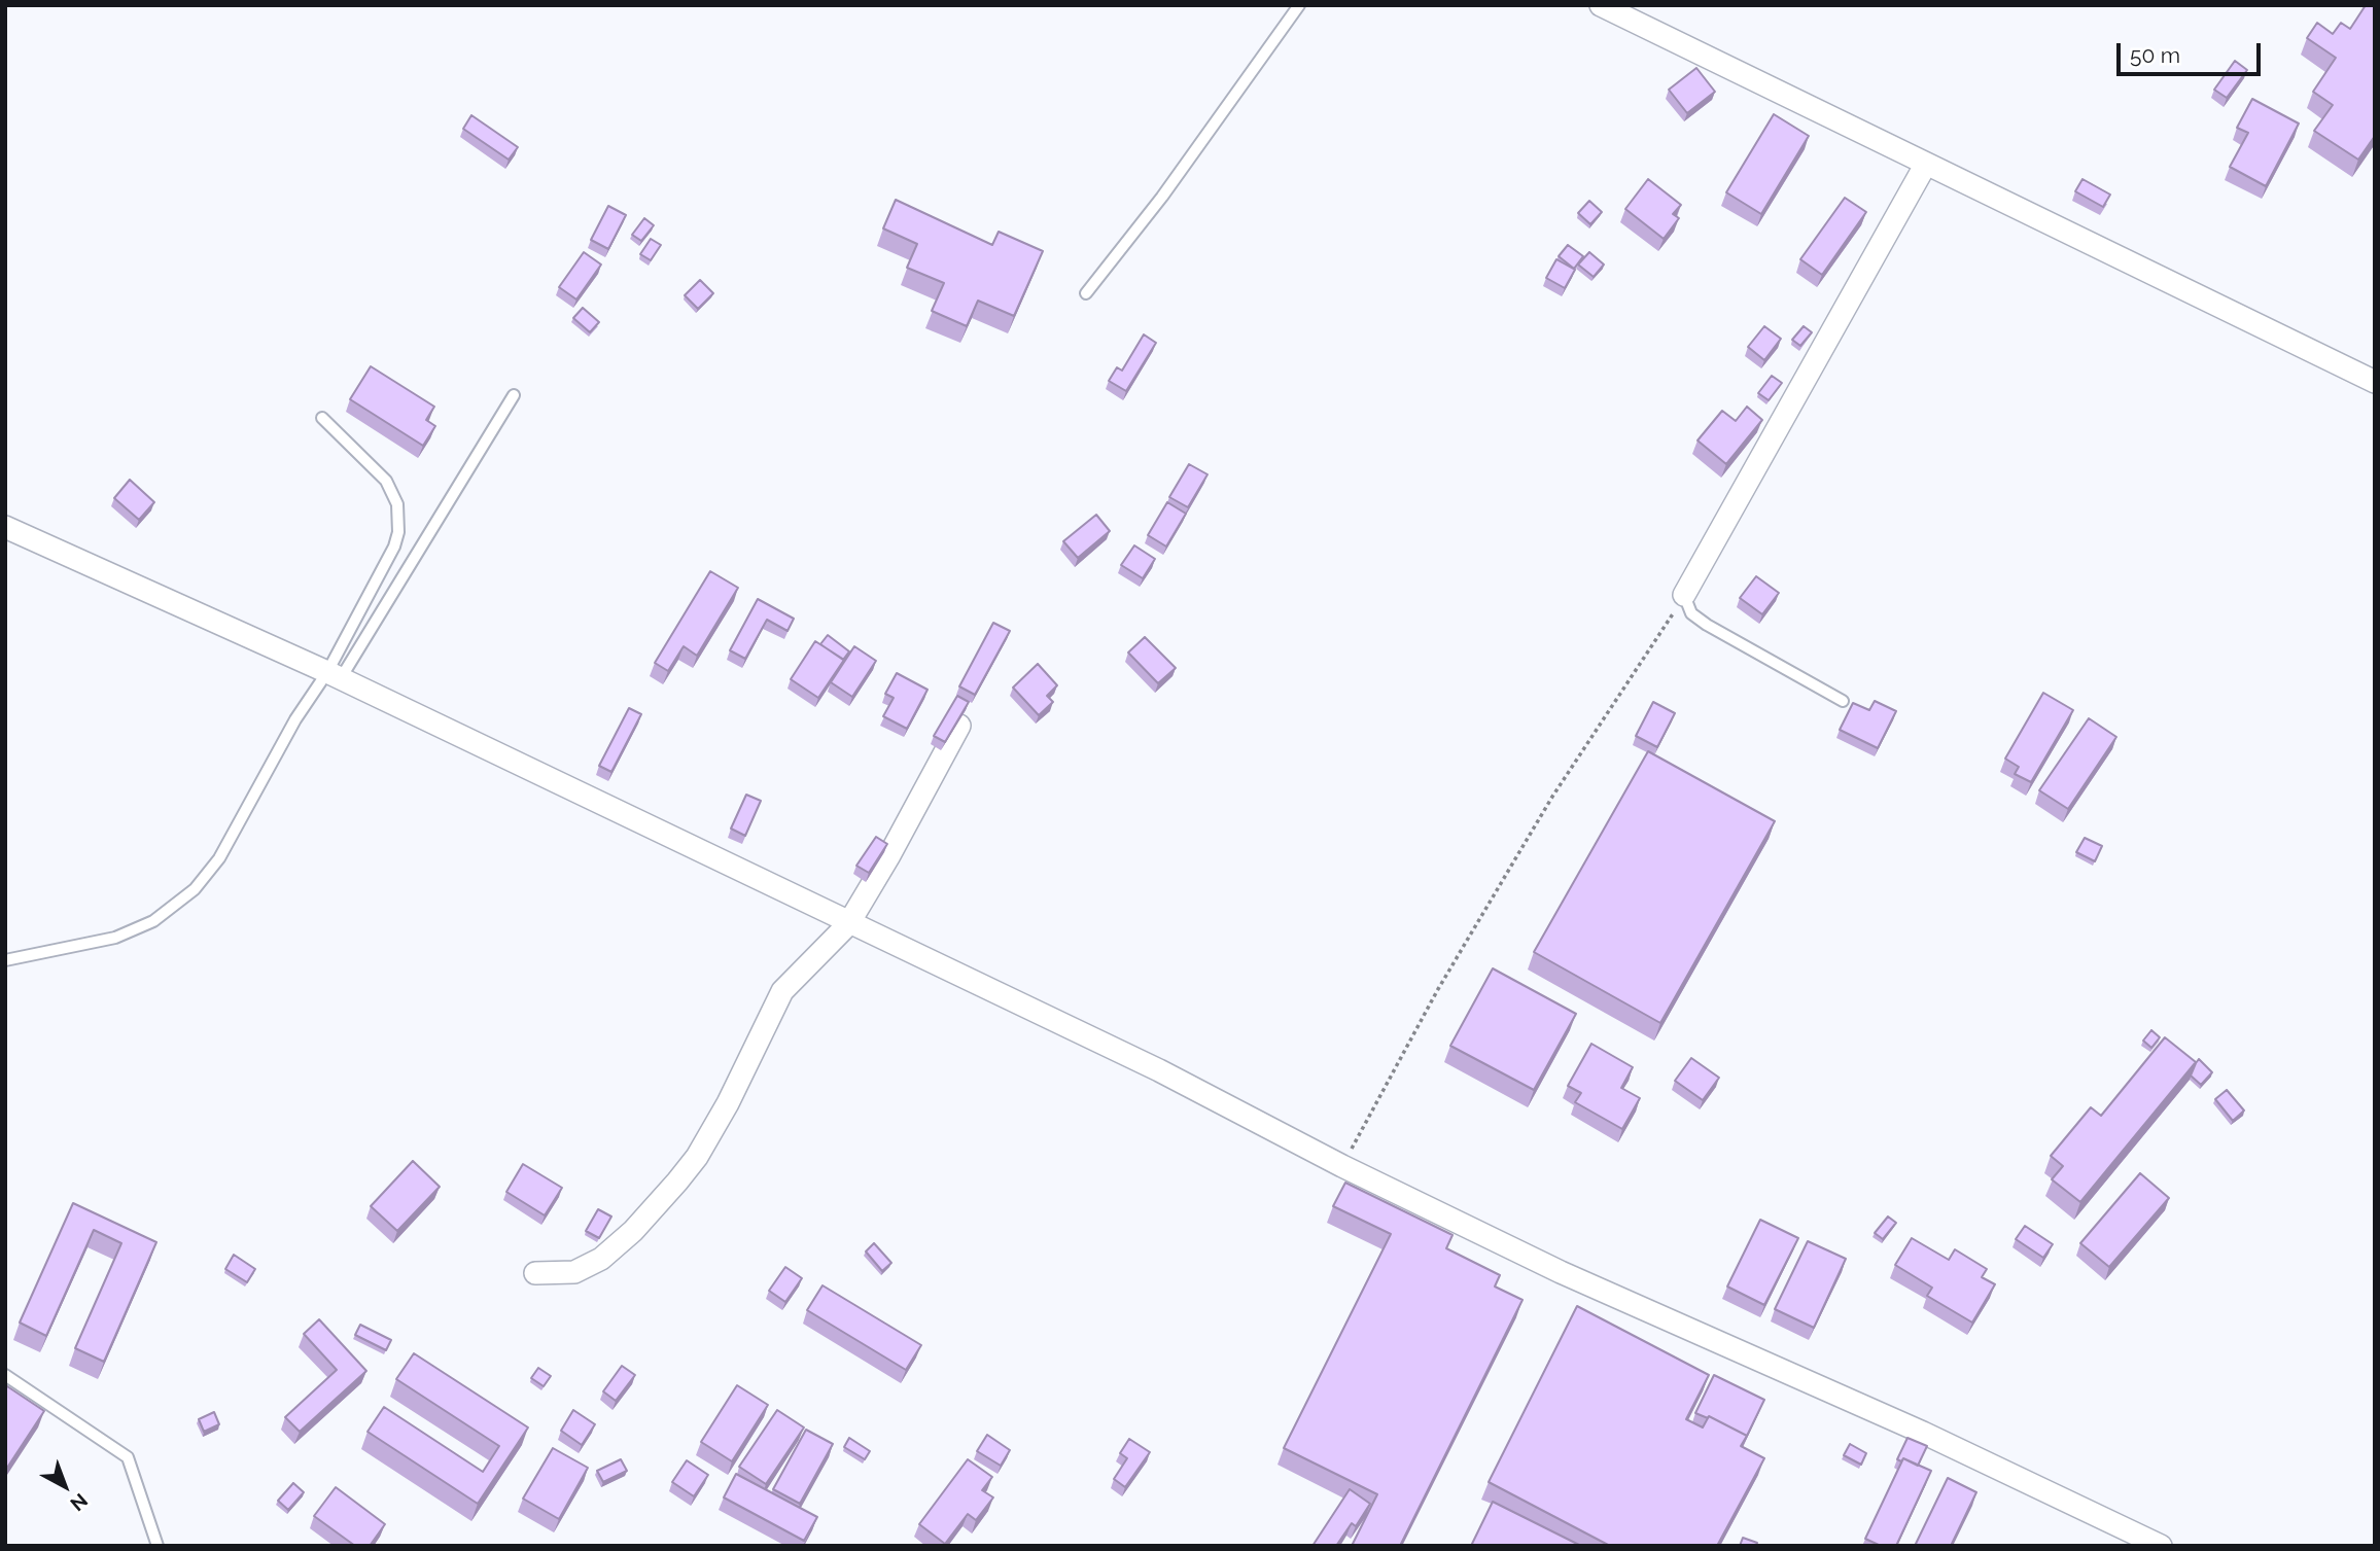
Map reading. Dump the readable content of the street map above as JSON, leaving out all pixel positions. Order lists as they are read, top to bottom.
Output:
{
  "scale_bar": "50 m",
  "north": "bottom right"
}
